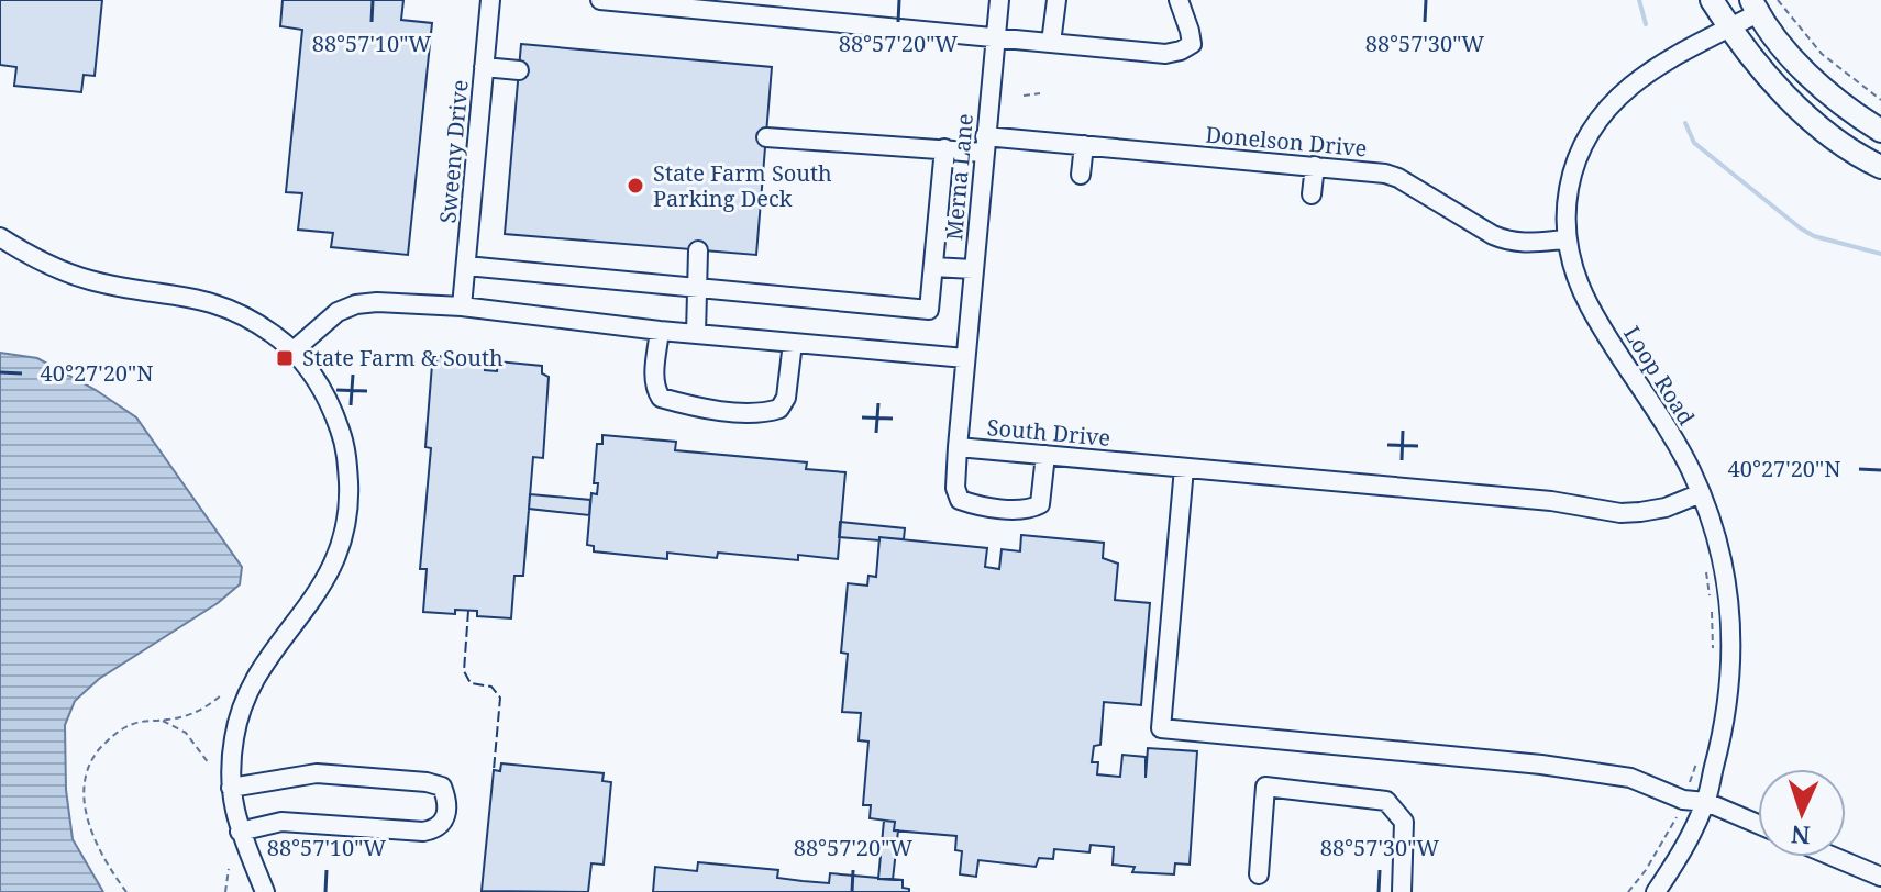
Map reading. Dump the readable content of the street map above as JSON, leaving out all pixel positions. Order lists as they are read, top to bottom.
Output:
{
  "streets": {
    "street": [
      "Donelson Drive",
      "Sweeny Drive",
      "Merna Lane",
      "Loop Road",
      "South Drive"
    ]
  },
  "crossings": [
    ["Donelson Drive", "Merna Lane"],
    ["Donelson Drive", "Loop Road"],
    ["Merna Lane", "South Drive"],
    ["Loop Road", "South Drive"]
  ],
  "places": {
    "other": ["State Farm South Parking Deck"],
    "transit": ["State Farm & South"]
  },
  "north": "bottom",
  "coordinates": [
    "88°57'10\"W",
    "88°57'20\"W",
    "88°57'30\"W",
    "40°27'20\"N"
  ]
}
